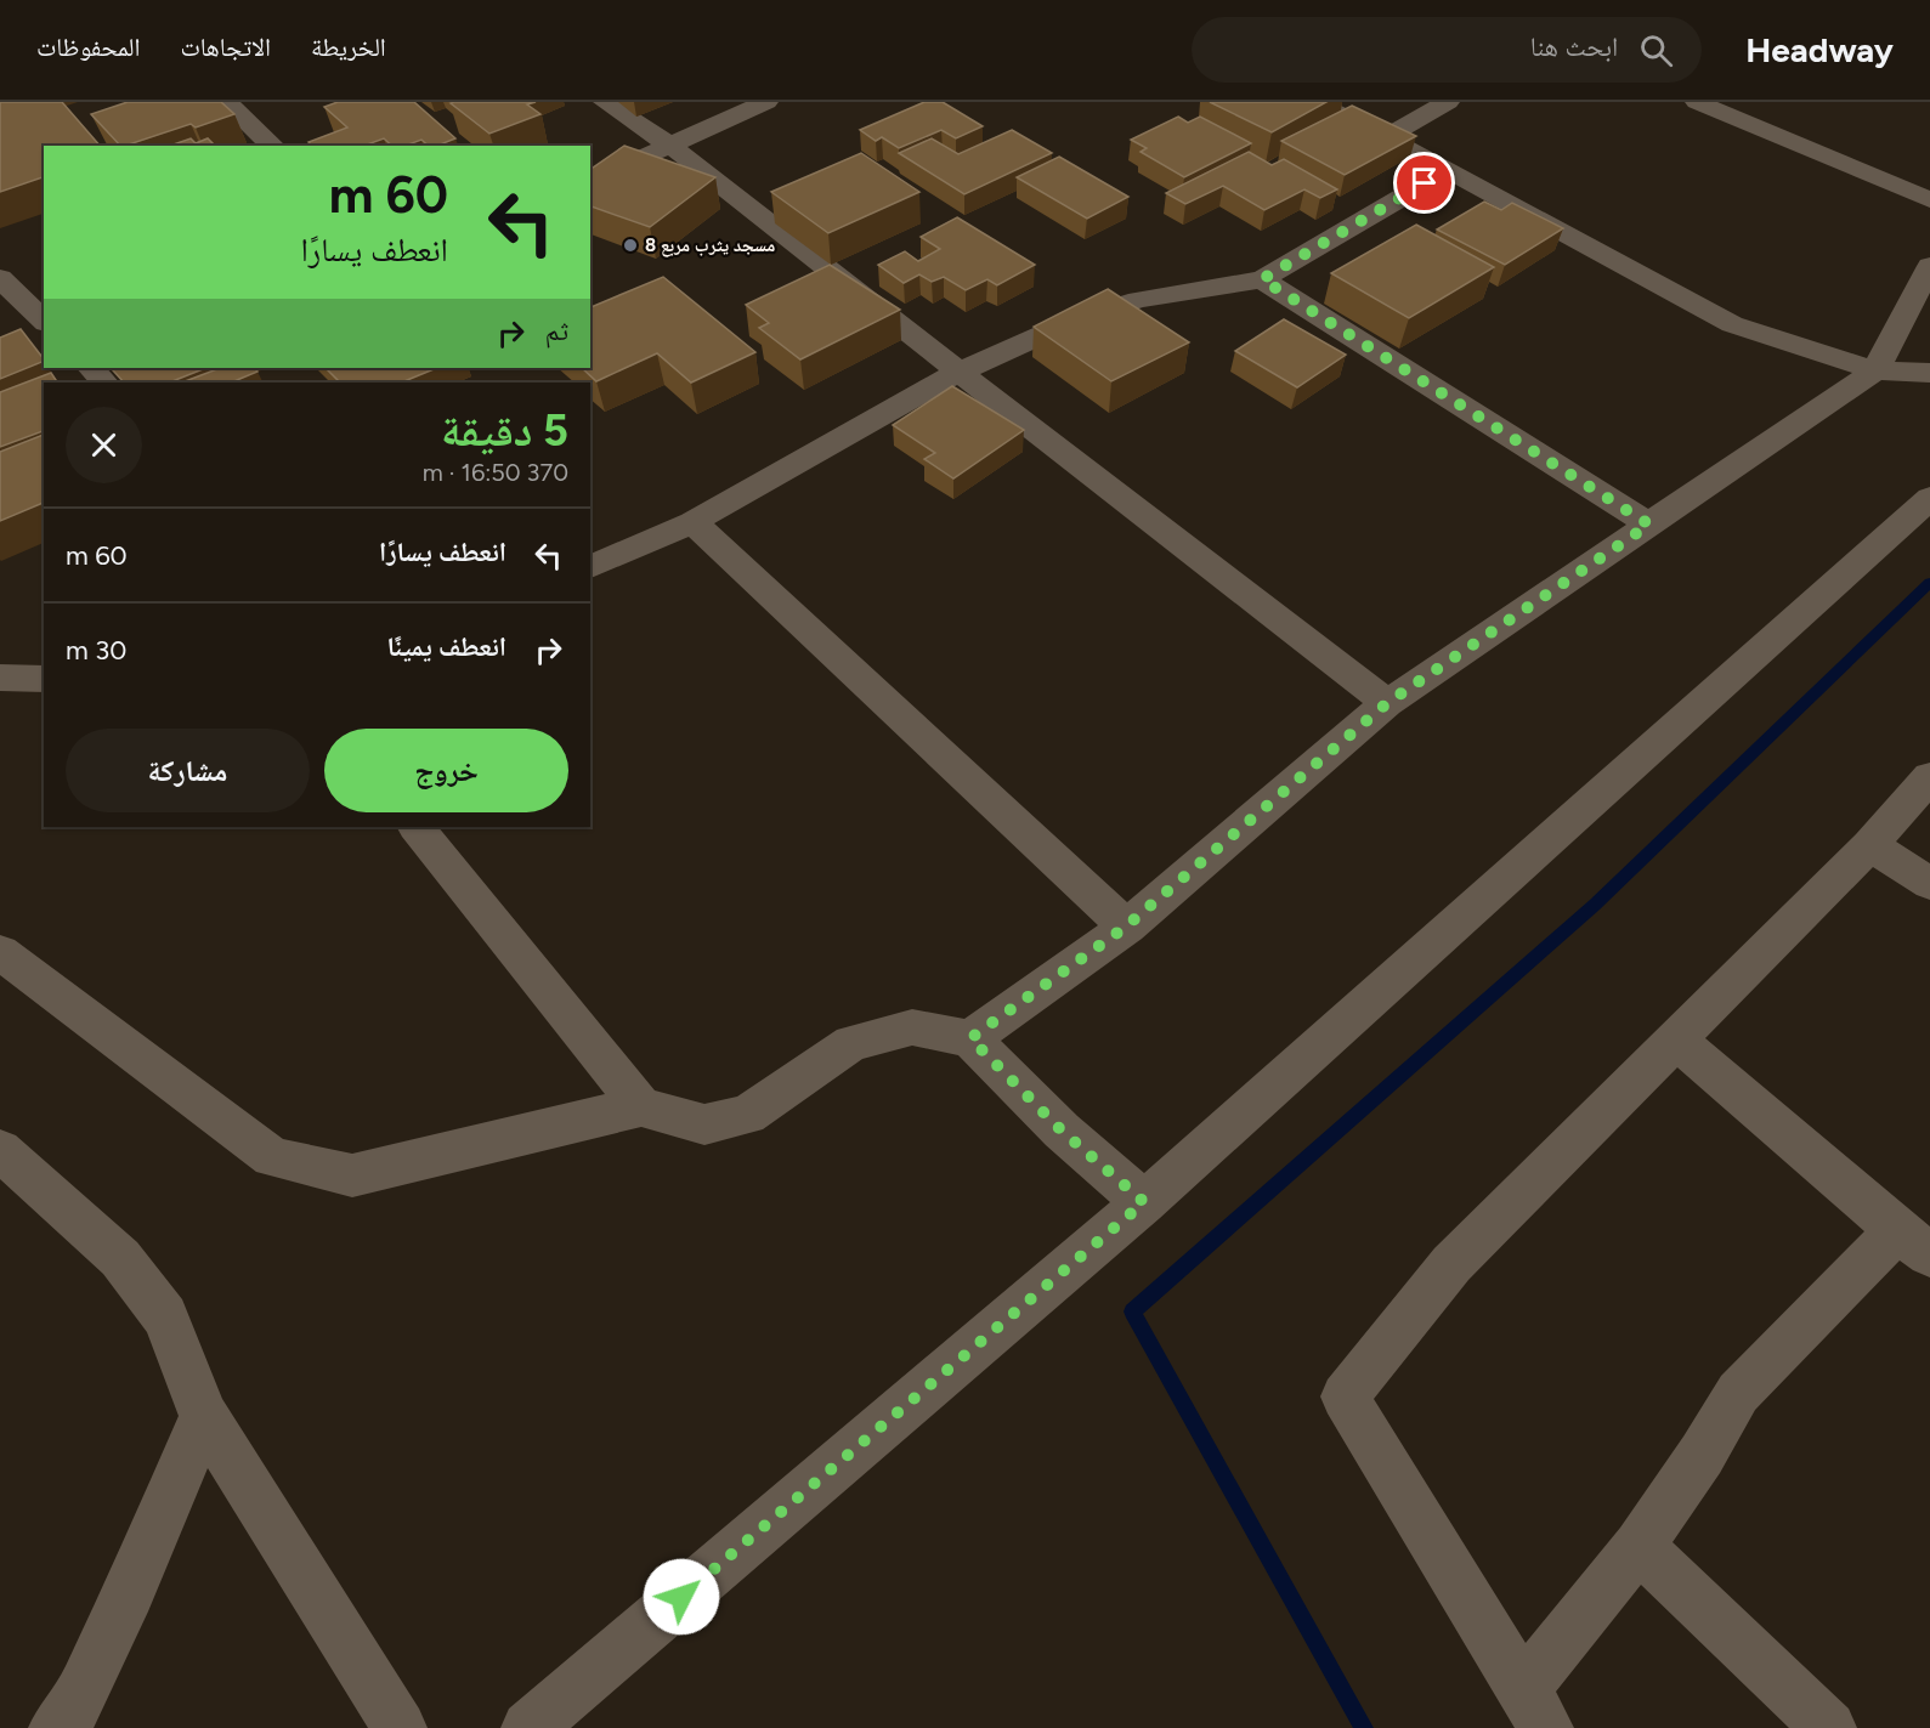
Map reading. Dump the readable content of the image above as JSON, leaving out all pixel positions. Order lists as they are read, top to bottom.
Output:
{
  "places": ["مسجد يثرب مربع 8"],
  "page": {
    "header": "Headway",
    "search": "ابحث هنا",
    "nav": ["الخريطة", "الاتجاهات", "المحفوظات"],
    "turn": ["60 m", "انعطف يسارًا"],
    "then": "ثم",
    "heading": ["5 دقيقة", "370 m · 16:50"],
    "list": [
      {
        "name": "انعطف يسارًا",
        "value": "60 m"
      },
      {
        "name": "انعطف يمينًا",
        "value": "30 m"
      }
    ],
    "buttons": ["خروج", "مشاركة"]
  }
}
